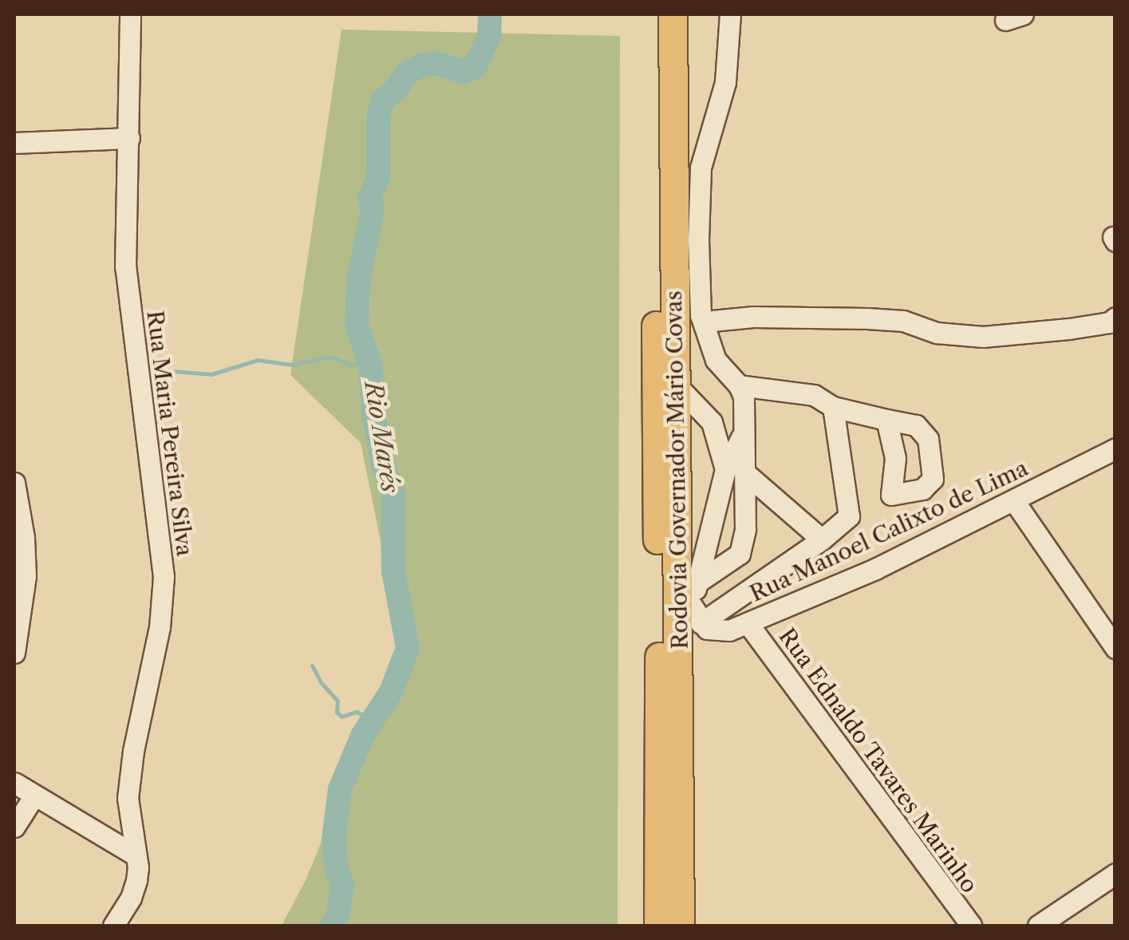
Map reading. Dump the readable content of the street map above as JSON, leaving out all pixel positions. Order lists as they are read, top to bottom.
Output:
{
  "streets": {
    "highway": ["Rodovia Governador Mário Covas"],
    "street": ["Rua Maria Pereira Silva", "Rua Manoel Calixto de Lima", "Rua Ednaldo Tavares Marinho"]
  },
  "crossings": [
    ["Rua Manoel Calixto de Lima", "Rua Ednaldo Tavares Marinho"]
  ],
  "water": ["Rio Marés"]
}
